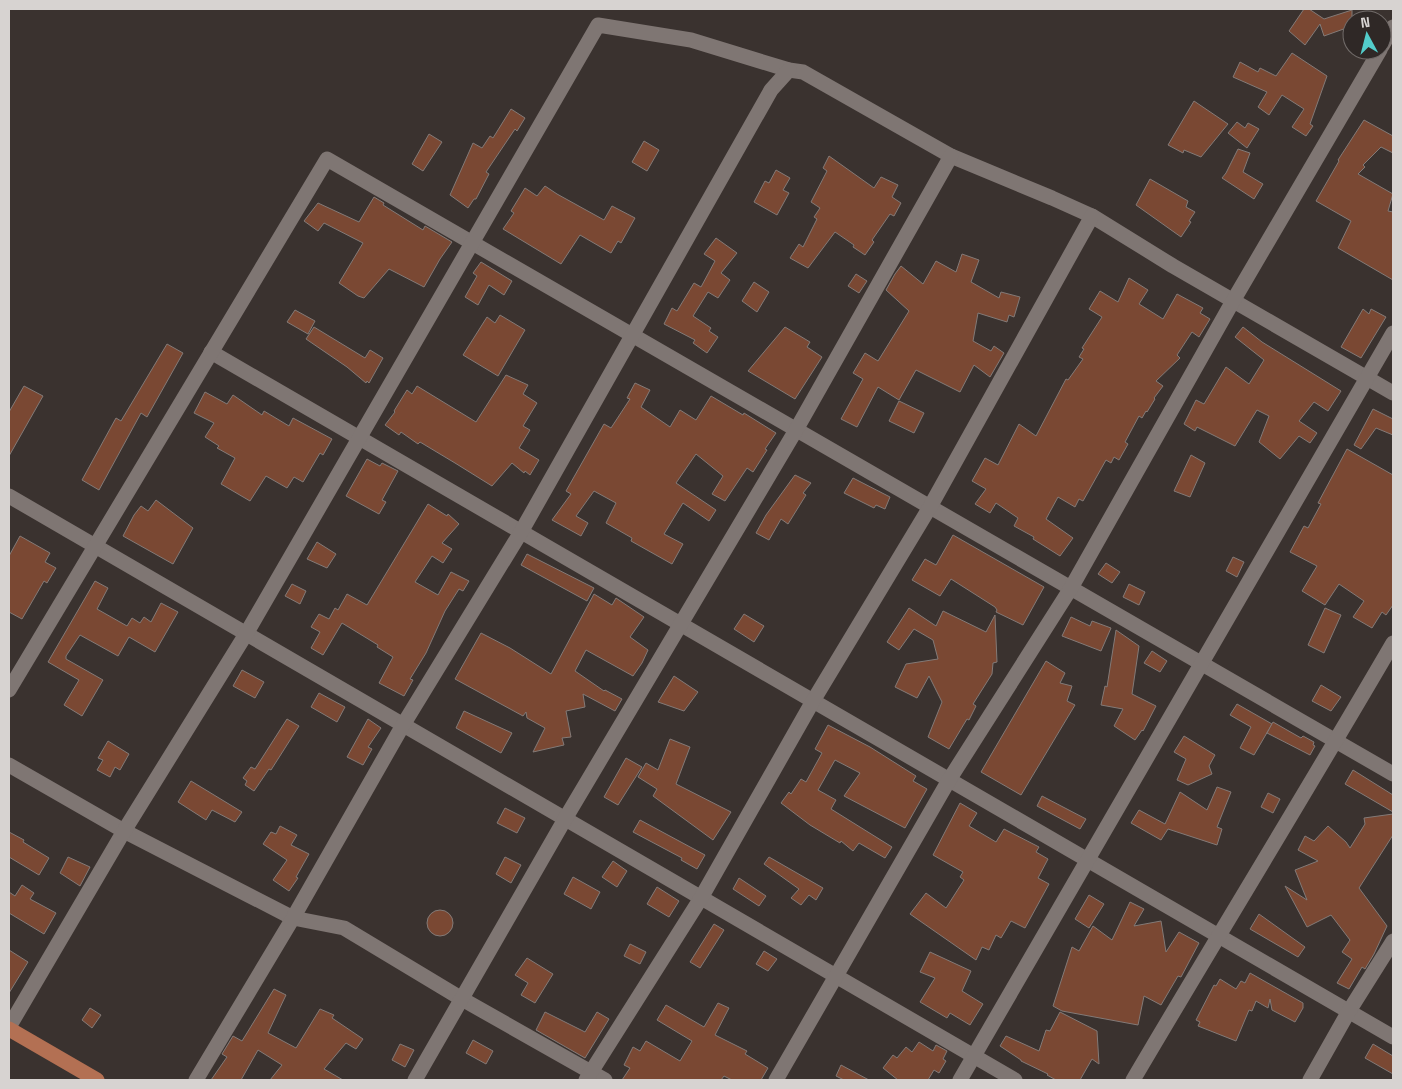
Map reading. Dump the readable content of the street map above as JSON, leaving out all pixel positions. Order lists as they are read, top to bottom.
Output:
{
  "north": "top"
}
